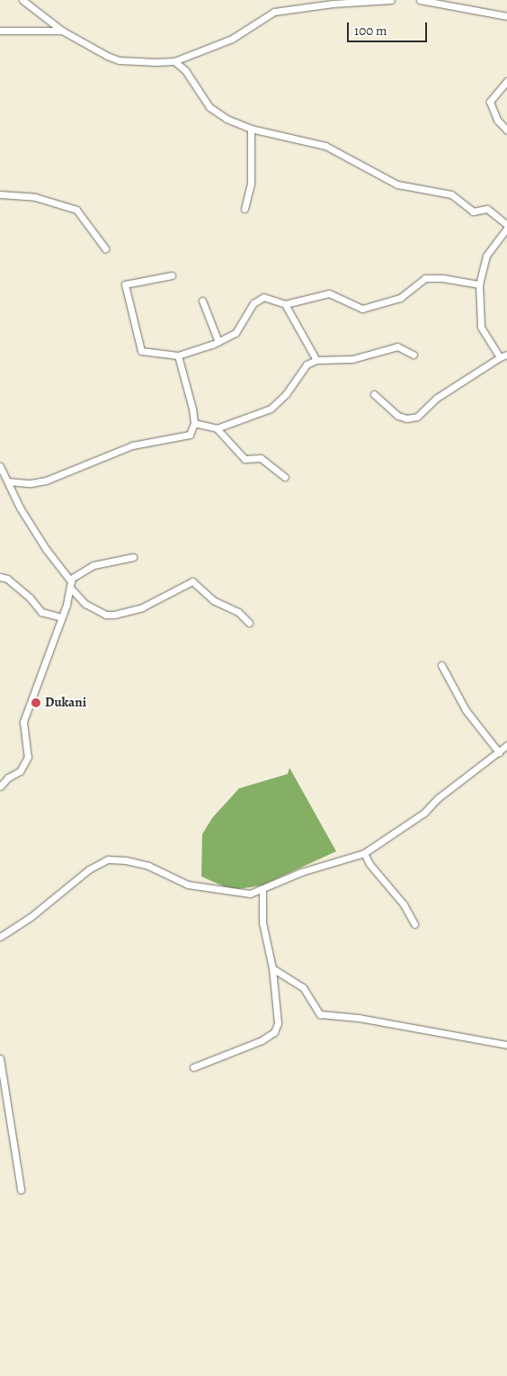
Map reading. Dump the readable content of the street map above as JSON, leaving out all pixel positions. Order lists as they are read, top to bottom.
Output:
{
  "places": ["Dukani"],
  "scale_bar": "100 m"
}
